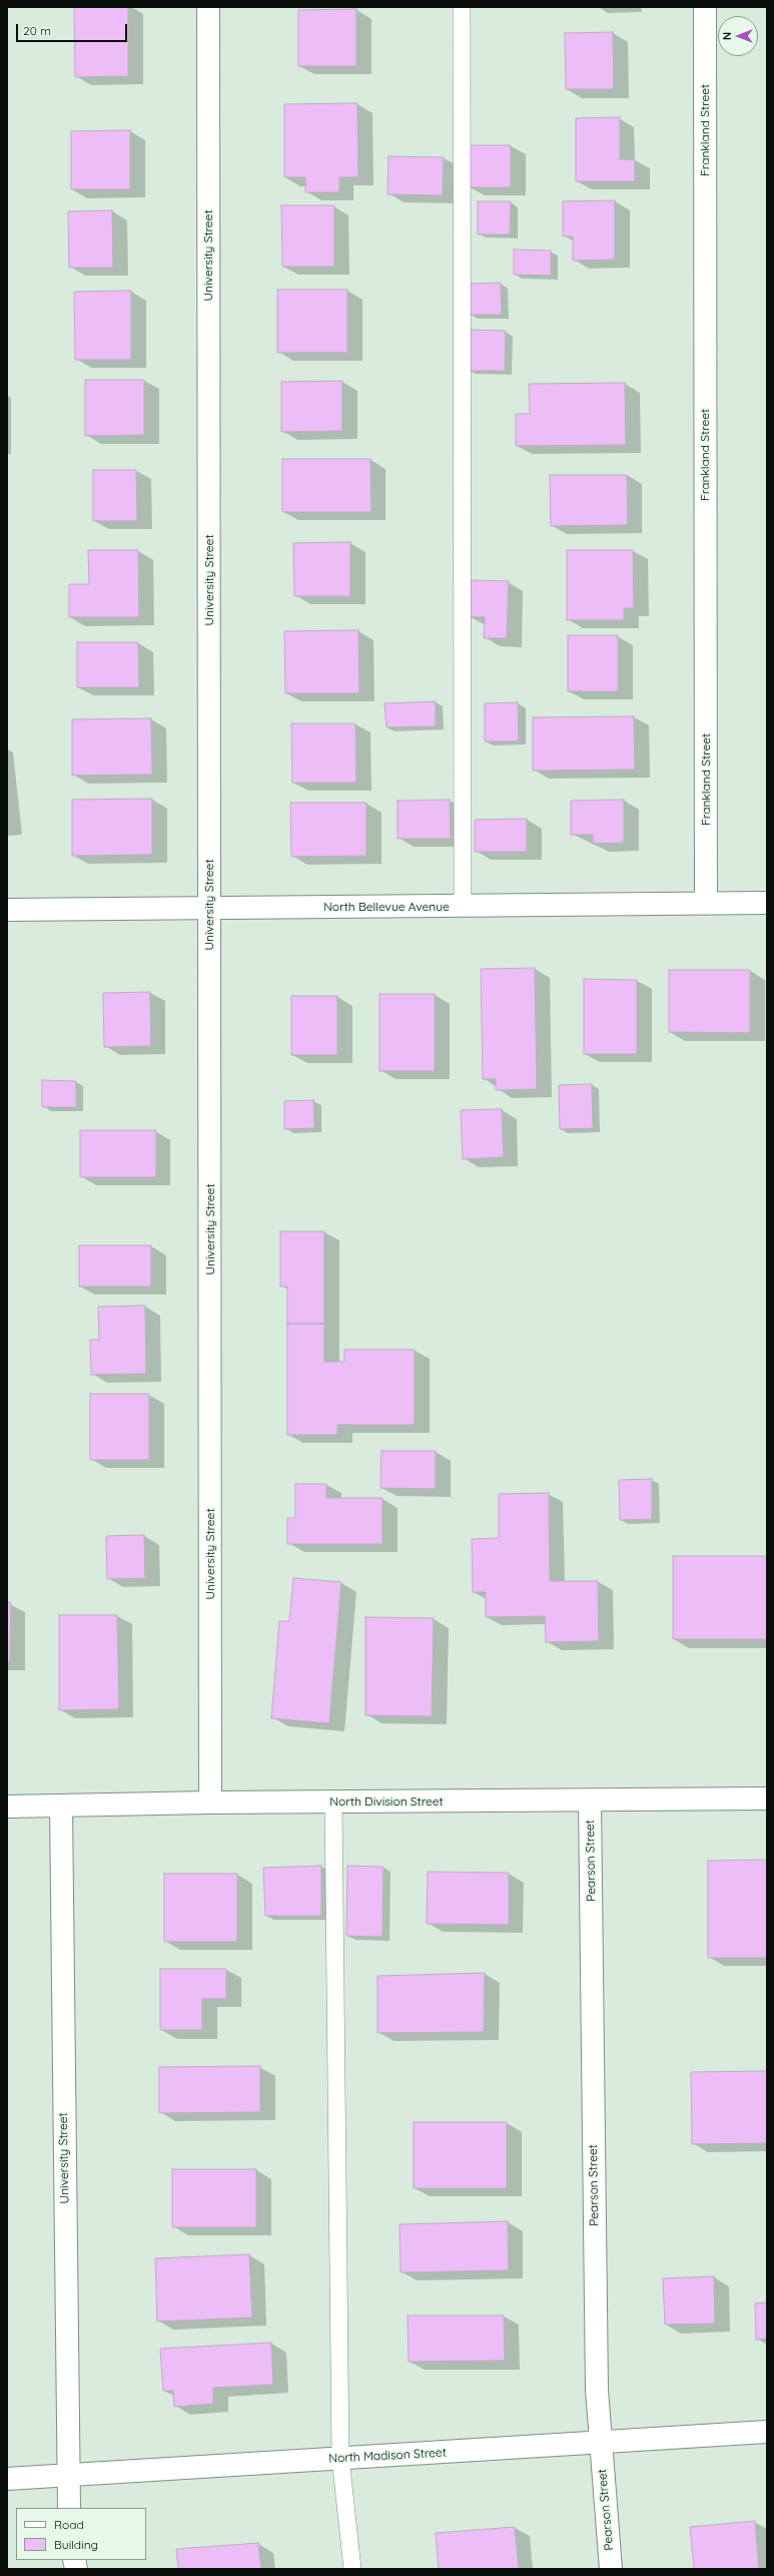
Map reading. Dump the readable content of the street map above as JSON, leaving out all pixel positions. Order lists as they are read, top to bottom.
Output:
{
  "streets": {
    "street": [
      "Frankland Street",
      "University Street",
      "North Bellevue Avenue",
      "North Division Street",
      "Pearson Street",
      "North Madison Street"
    ]
  },
  "crossings": [
    ["Frankland Street", "North Bellevue Avenue"],
    ["University Street", "North Bellevue Avenue"],
    ["University Street", "North Division Street"],
    ["University Street", "North Madison Street"],
    ["North Division Street", "Pearson Street"],
    ["Pearson Street", "North Madison Street"]
  ],
  "legend": ["Road", "Building"],
  "scale_bar": "20 m",
  "north": "left"
}
